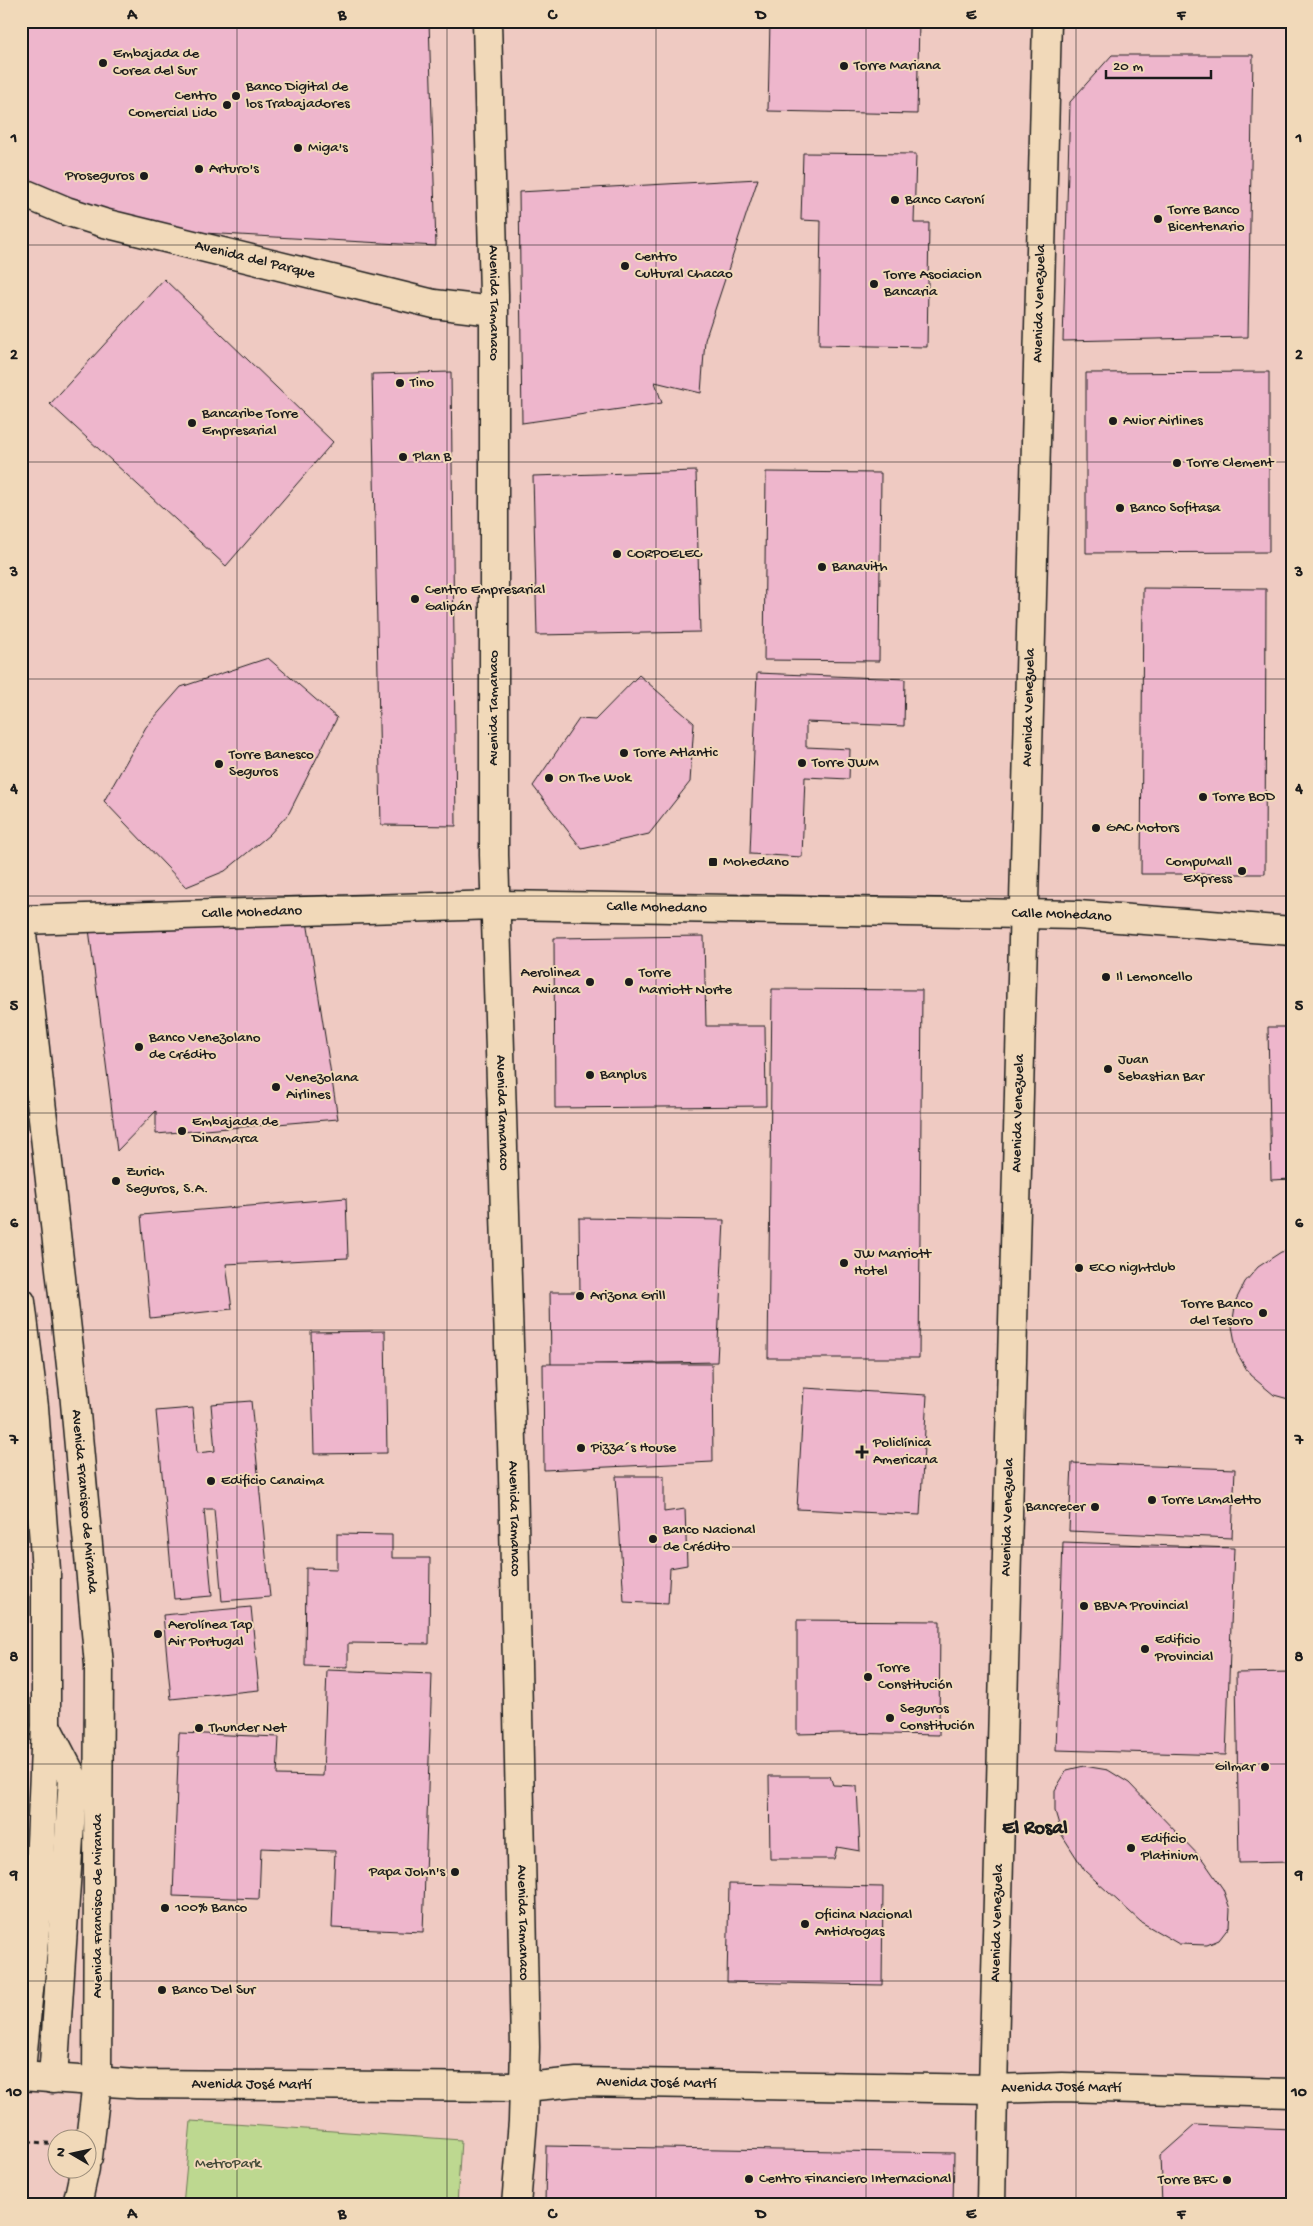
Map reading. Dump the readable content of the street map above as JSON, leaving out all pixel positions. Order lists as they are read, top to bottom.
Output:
{
  "streets": {
    "street": [
      "Avenida del Parque",
      "Avenida Tamanaco",
      "Avenida Venezuela",
      "Calle Mohedano",
      "Avenida Francisco de Miranda",
      "Avenida José Martí"
    ]
  },
  "crossings": [
    ["Avenida del Parque", "Avenida Tamanaco"],
    ["Avenida Tamanaco", "Calle Mohedano"],
    ["Avenida Tamanaco", "Avenida José Martí"],
    ["Avenida Venezuela", "Calle Mohedano"],
    ["Avenida Venezuela", "Avenida José Martí"],
    ["Avenida Francisco de Miranda", "Avenida José Martí"]
  ],
  "districts": ["El Rosal"],
  "parks": ["MetroPark"],
  "places": {
    "other": [
      "Embajada de Corea del Sur",
      "Torre Mariana",
      "Banco Digital de los Trabajadores",
      "Centro Comercial Lido",
      "Miga's",
      "Arturo's",
      "Proseguros",
      "Banco Caroní",
      "Torre Banco Bicentenario",
      "Centro Cultural Chacao",
      "Torre Asociacion Bancaria",
      "Tino",
      "Avior Airlines",
      "Bancaribe Torre Empresarial",
      "Plan B",
      "Torre Clement",
      "Banco Sofitasa",
      "CORPOELEC",
      "Banavith",
      "Centro Empresarial Galipán",
      "Torre Atlantic",
      "Torre JWM",
      "Torre Banesco Seguros",
      "On The Wok",
      "Torre BOD",
      "GAC Motors",
      "CompuMall Express",
      "Il Lemoncello",
      "Aerolinea Avianca",
      "Torre Marriott Norte",
      "Banco Venezolano de Crédito",
      "Juan Sebastian Bar",
      "Banplus",
      "Venezolana Airlines",
      "Embajada de Dinamarca",
      "Zurich Seguros, S.A.",
      "JW Marriott Hotel",
      "ECO nightclub",
      "Arizona Grill",
      "Torre Banco del Tesoro",
      "Pizza´s House",
      "Edificio Canaima",
      "Torre Lamaletto",
      "Bancrecer",
      "Banco Nacional de Crédito",
      "BBVA Provincial",
      "Aerolínea Tap Air Portugal",
      "Edificio Provincial",
      "Torre Constitución",
      "Seguros Constitución",
      "Thunder Net",
      "Gilmar",
      "Edificio Platinium",
      "Papa John's",
      "100% Banco",
      "Oficina Nacional Antidrogas",
      "Banco Del Sur",
      "Centro Financiero Internacional",
      "Torre BFC"
    ],
    "transit": ["Mohedano"],
    "health": ["Policlínica Americana"]
  },
  "scale_bar": "20 m",
  "north": "left",
  "grid": {
    "columns": [
      "A",
      "B",
      "C",
      "D",
      "E",
      "F"
    ],
    "rows": [
      "1",
      "2",
      "3",
      "4",
      "5",
      "6",
      "7",
      "8",
      "9",
      "10"
    ]
  }
}
